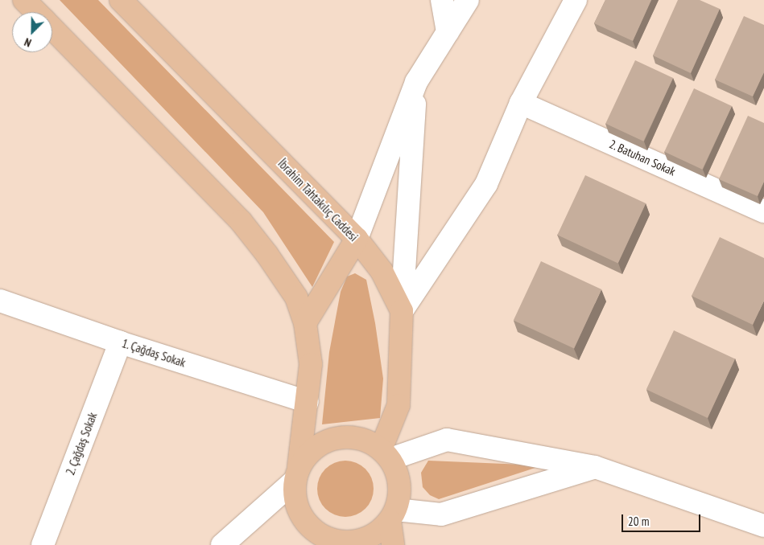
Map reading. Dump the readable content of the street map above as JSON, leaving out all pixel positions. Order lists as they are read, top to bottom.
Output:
{
  "streets": {
    "main road": ["İbrahim Tahtakılıç Caddesi"],
    "street": ["2. Batuhan Sokak", "1. Çağdaş Sokak", "2. Çağdaş Sokak"]
  },
  "crossings": [
    ["1. Çağdaş Sokak", "2. Çağdaş Sokak"]
  ],
  "scale_bar": "20 m",
  "north": "bottom left"
}
